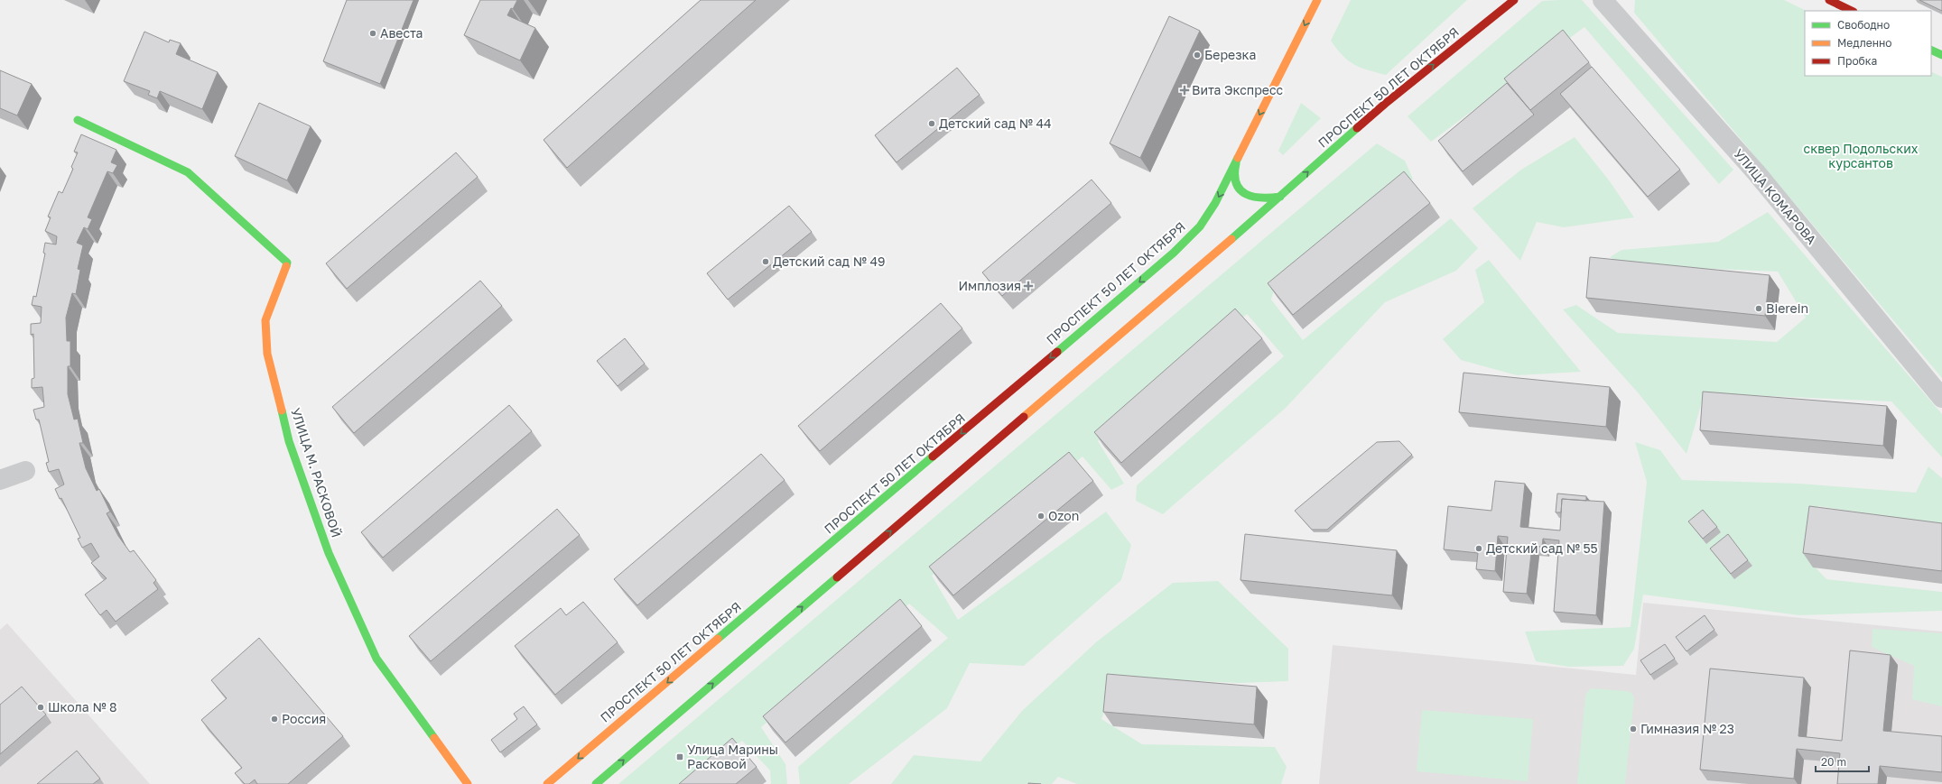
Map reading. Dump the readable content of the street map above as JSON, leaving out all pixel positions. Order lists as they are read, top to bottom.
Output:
{
  "streets": {
    "main road": ["ПРОСПЕКТ 50 ЛЕТ ОКТЯБРЯ", "УЛИЦА М. РАСКОВОЙ"],
    "street": ["УЛИЦА КОМАРОВА"]
  },
  "parks": ["сквер Подольских курсантов"],
  "places": {
    "other": [
      "Авеста",
      "Березка",
      "Детский сад № 44",
      "Детский сад № 49",
      "Bierein",
      "Ozon",
      "Детский сад № 55",
      "Школа № 8",
      "Россия",
      "Гимназия № 23"
    ],
    "health": ["Вита Экспресс", "Имплозия"],
    "transit": ["Улица Марины Расковой"]
  },
  "legend": ["Свободно", "Медленно", "Пробка"],
  "scale_bar": "20 m"
}
